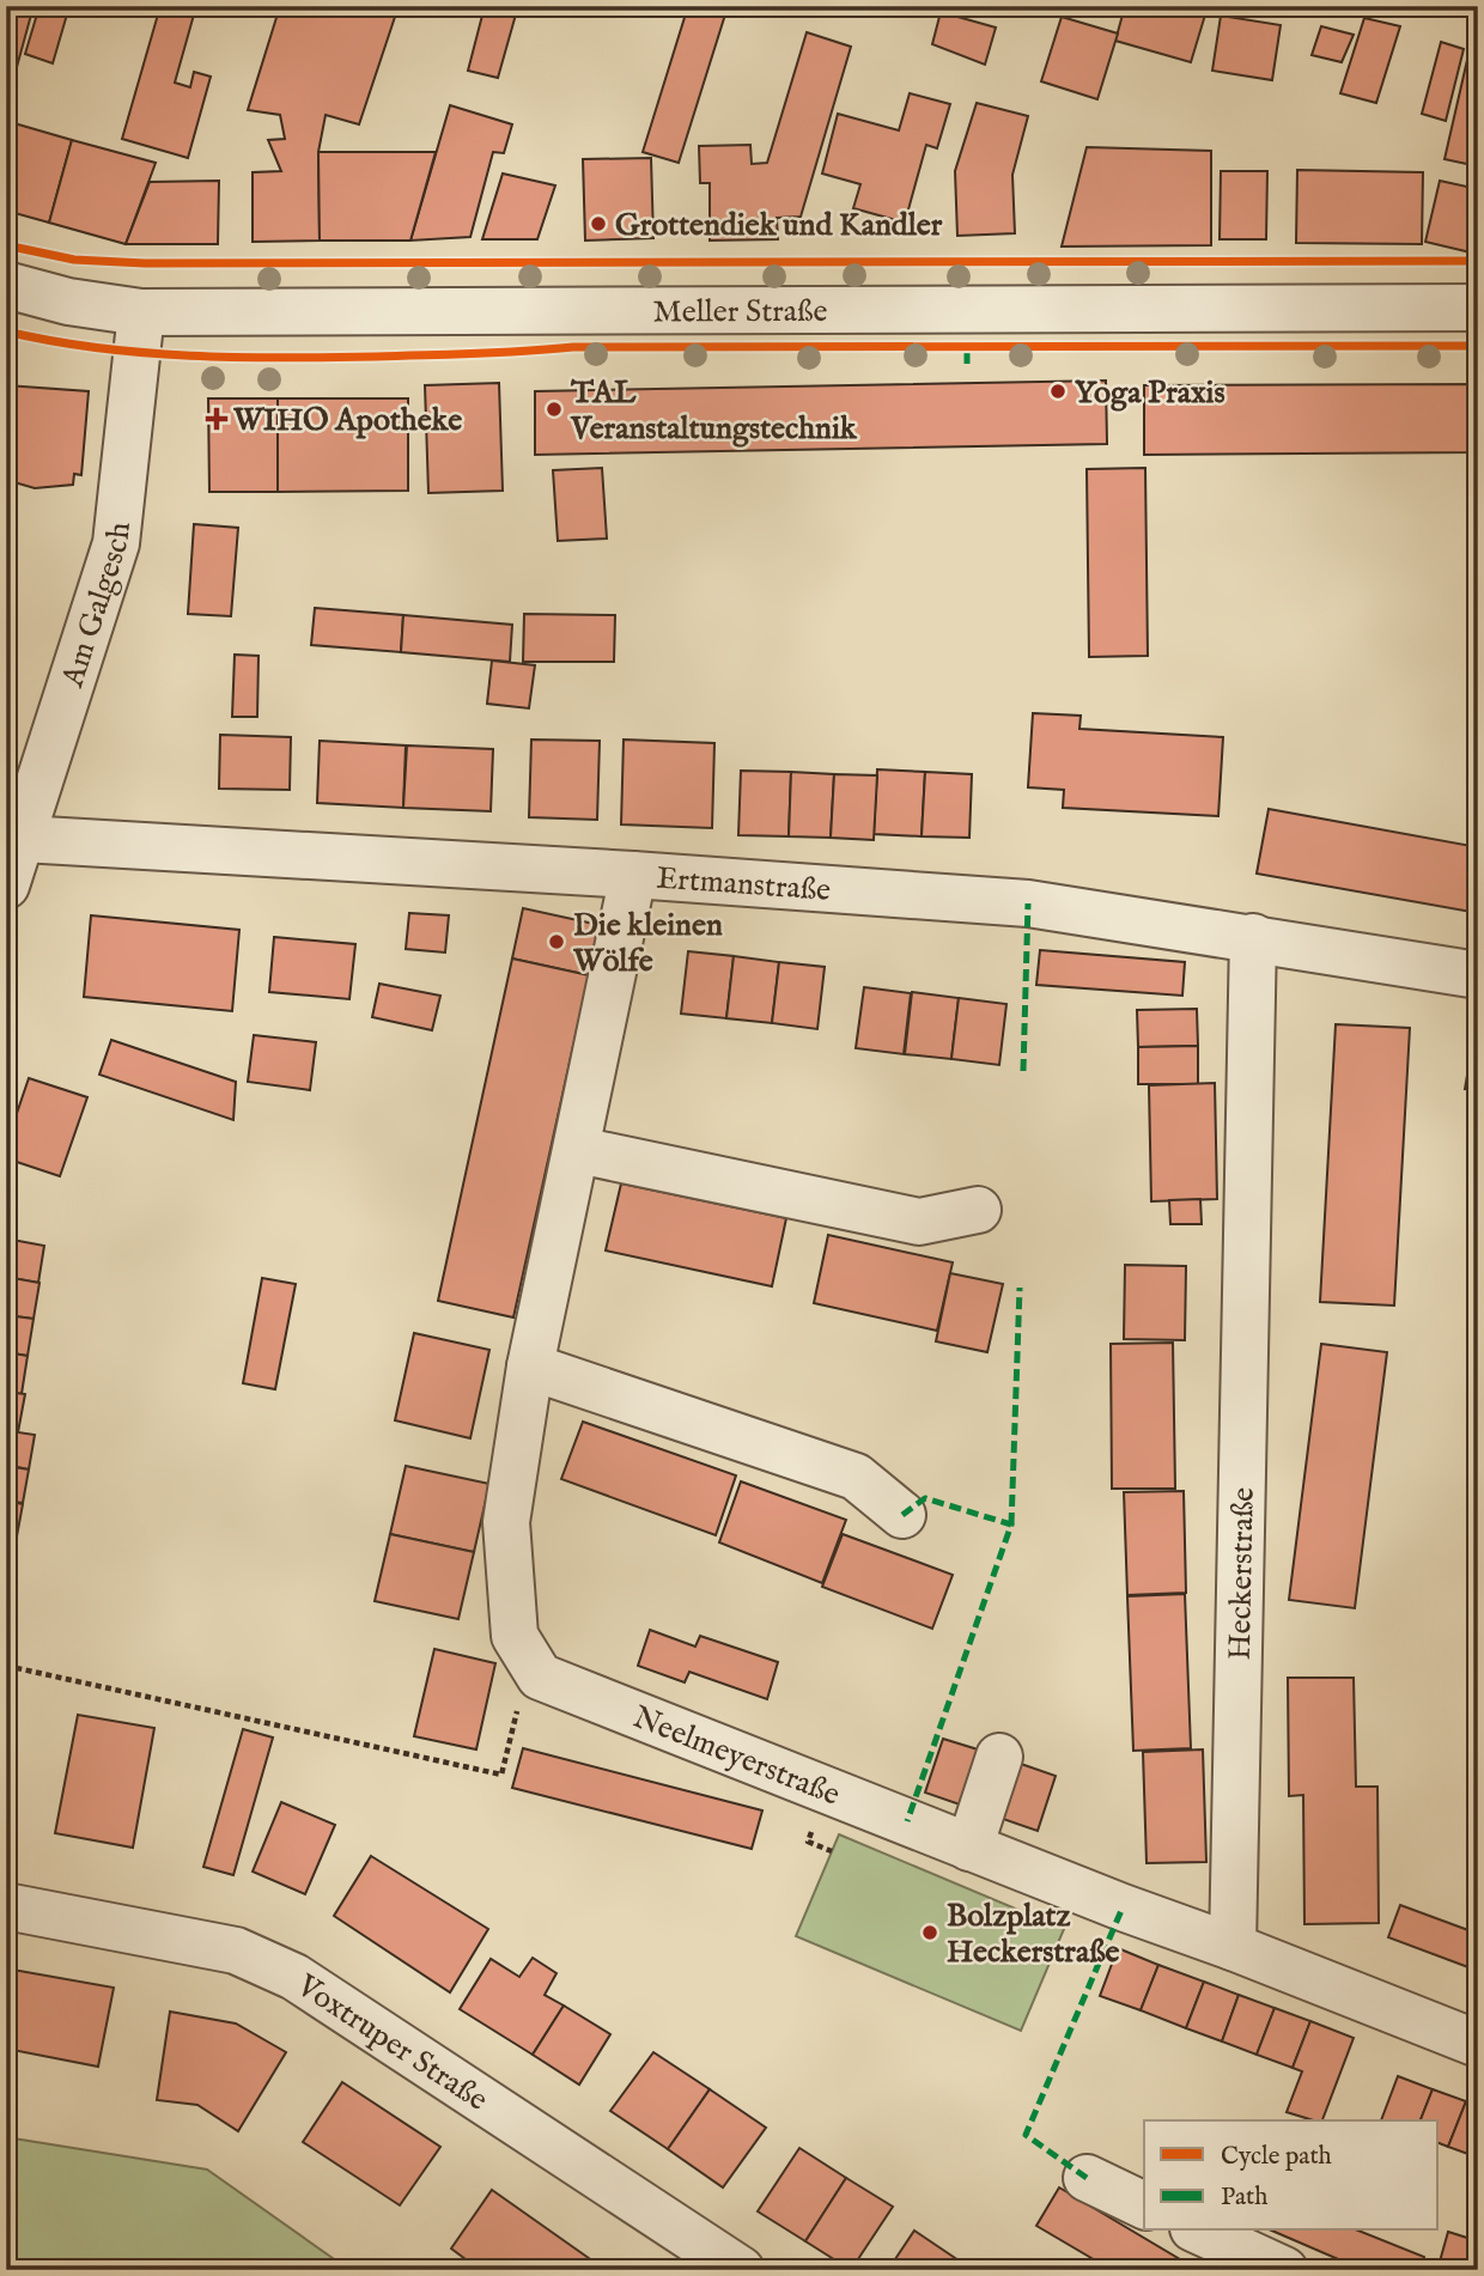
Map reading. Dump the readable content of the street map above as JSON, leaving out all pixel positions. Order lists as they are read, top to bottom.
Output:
{
  "streets": {
    "street": [
      "Meller Straße",
      "Am Galgesch",
      "Ertmanstraße",
      "Heckerstraße",
      "Neelmeyerstraße",
      "Voxtruper Straße"
    ]
  },
  "crossings": [
    ["Meller Straße", "Am Galgesch"],
    ["Am Galgesch", "Ertmanstraße"],
    ["Ertmanstraße", "Heckerstraße"],
    ["Heckerstraße", "Neelmeyerstraße"]
  ],
  "places": {
    "other": [
      "Grottendiek und Kandler",
      "Yoga Praxis",
      "TAL Veranstaltungstechnik",
      "Die kleinen Wölfe",
      "Bolzplatz Heckerstraße"
    ],
    "health": ["WIHO Apotheke"]
  },
  "legend": ["Cycle path", "Path"]
}
